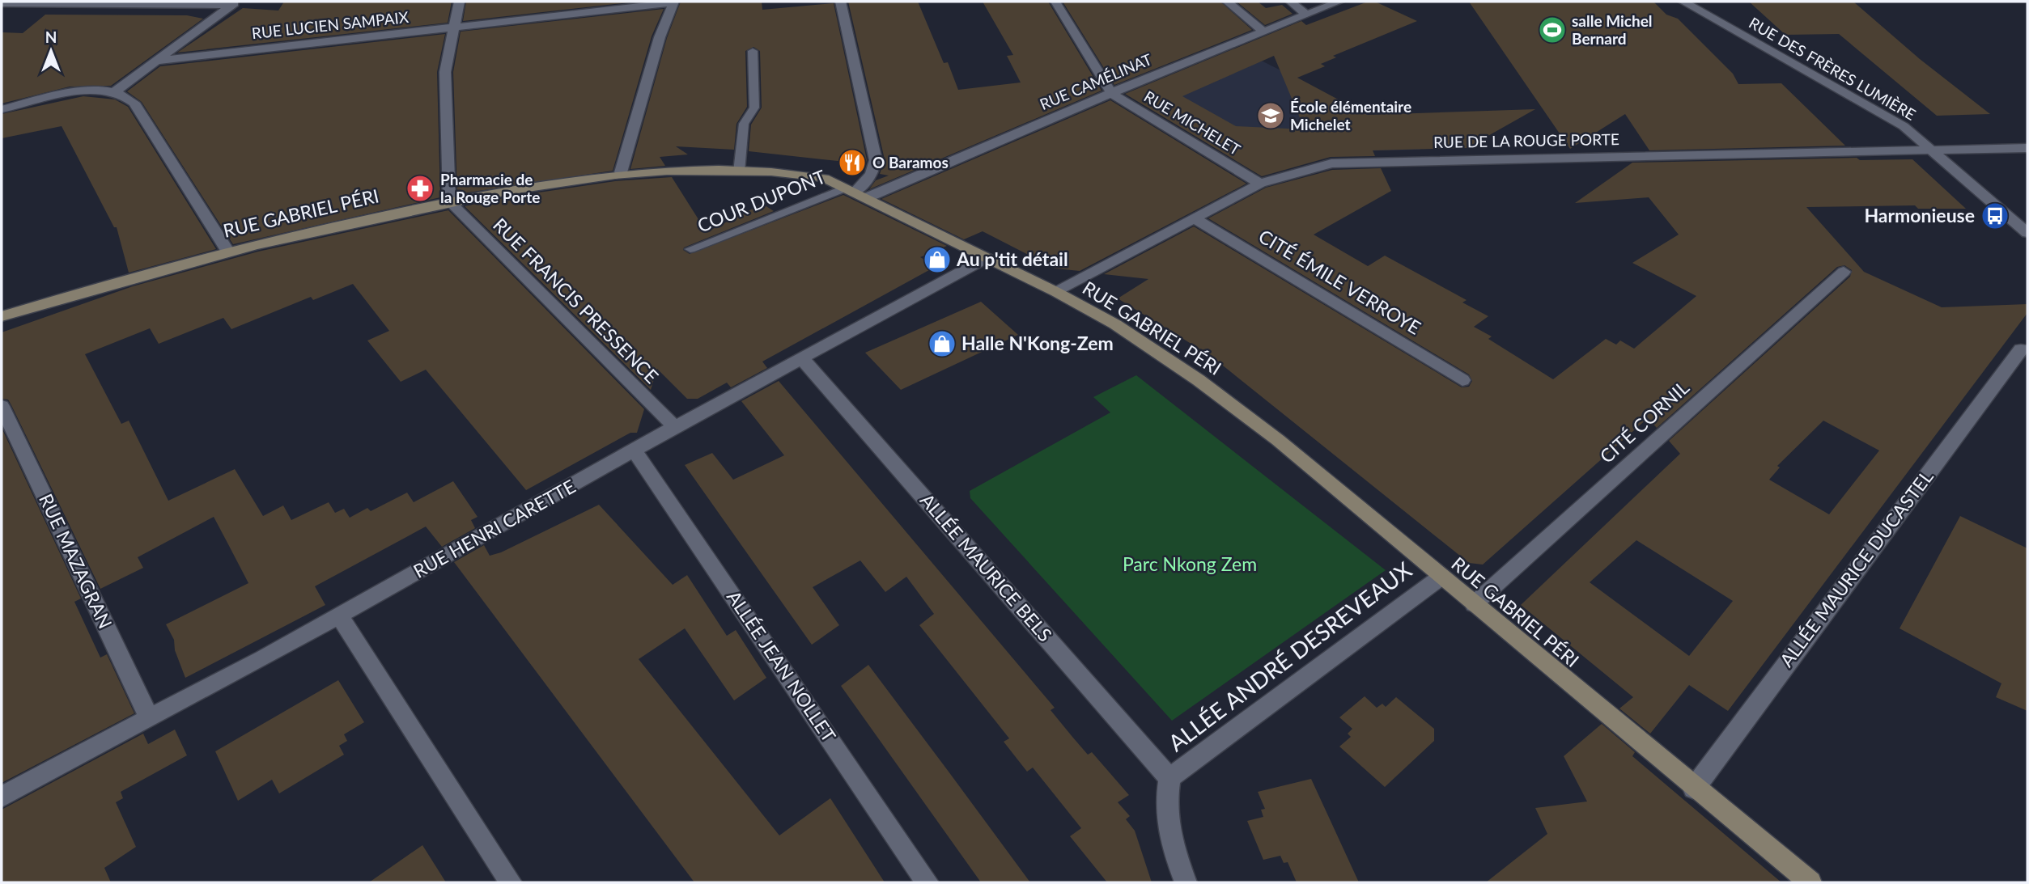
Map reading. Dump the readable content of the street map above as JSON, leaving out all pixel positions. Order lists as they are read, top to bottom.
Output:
{
  "streets": {
    "street": [
      "RUE LUCIEN SAMPAIX",
      "RUE DES FRÈRES LUMIÈRE",
      "RUE CAMÉLINAT",
      "RUE MICHELET",
      "RUE DE LA ROUGE PORTE",
      "RUE GABRIEL PÉRI",
      "CITÉ ÉMILE VERROYE",
      "RUE FRANCIS PRESSENCE",
      "CITÉ CORNIL",
      "RUE HENRI CARETTE",
      "RUE MAZAGRAN",
      "ALLÉE MAURICE BELS",
      "ALLÉE MAURICE DUCASTEL",
      "ALLÉE ANDRÉ DESREVEAUX",
      "ALLÉE JEAN NOLLET"
    ],
    "lane": ["COUR DUPONT"]
  },
  "crossings": [
    ["RUE DES FRÈRES LUMIÈRE", "RUE DE LA ROUGE PORTE"],
    ["RUE CAMÉLINAT", "RUE MICHELET"],
    ["RUE CAMÉLINAT", "COUR DUPONT"],
    ["RUE CAMÉLINAT", "RUE GABRIEL PÉRI"],
    ["RUE MICHELET", "RUE DE LA ROUGE PORTE"],
    ["RUE DE LA ROUGE PORTE", "RUE GABRIEL PÉRI"],
    ["RUE DE LA ROUGE PORTE", "CITÉ ÉMILE VERROYE"],
    ["COUR DUPONT", "RUE GABRIEL PÉRI"],
    ["RUE GABRIEL PÉRI", "RUE FRANCIS PRESSENCE"],
    ["RUE GABRIEL PÉRI", "CITÉ CORNIL"],
    ["RUE GABRIEL PÉRI", "RUE HENRI CARETTE"],
    ["RUE GABRIEL PÉRI", "ALLÉE MAURICE DUCASTEL"],
    ["RUE GABRIEL PÉRI", "ALLÉE ANDRÉ DESREVEAUX"],
    ["RUE FRANCIS PRESSENCE", "RUE HENRI CARETTE"],
    ["RUE HENRI CARETTE", "RUE MAZAGRAN"],
    ["RUE HENRI CARETTE", "ALLÉE MAURICE BELS"],
    ["RUE HENRI CARETTE", "ALLÉE JEAN NOLLET"],
    ["ALLÉE MAURICE BELS", "ALLÉE ANDRÉ DESREVEAUX"]
  ],
  "parks": ["Parc Nkong Zem"],
  "places": {
    "sports": ["salle Michel Bernard"],
    "school or university": ["École élémentaire Michelet"],
    "restaurant": ["O Baramos"],
    "pharmacy": ["Pharmacie de la Rouge Porte"],
    "bus stop": ["Harmonieuse"],
    "shop": ["Au p'tit détail", "Halle N'Kong-Zem"]
  },
  "north": "top"
}
